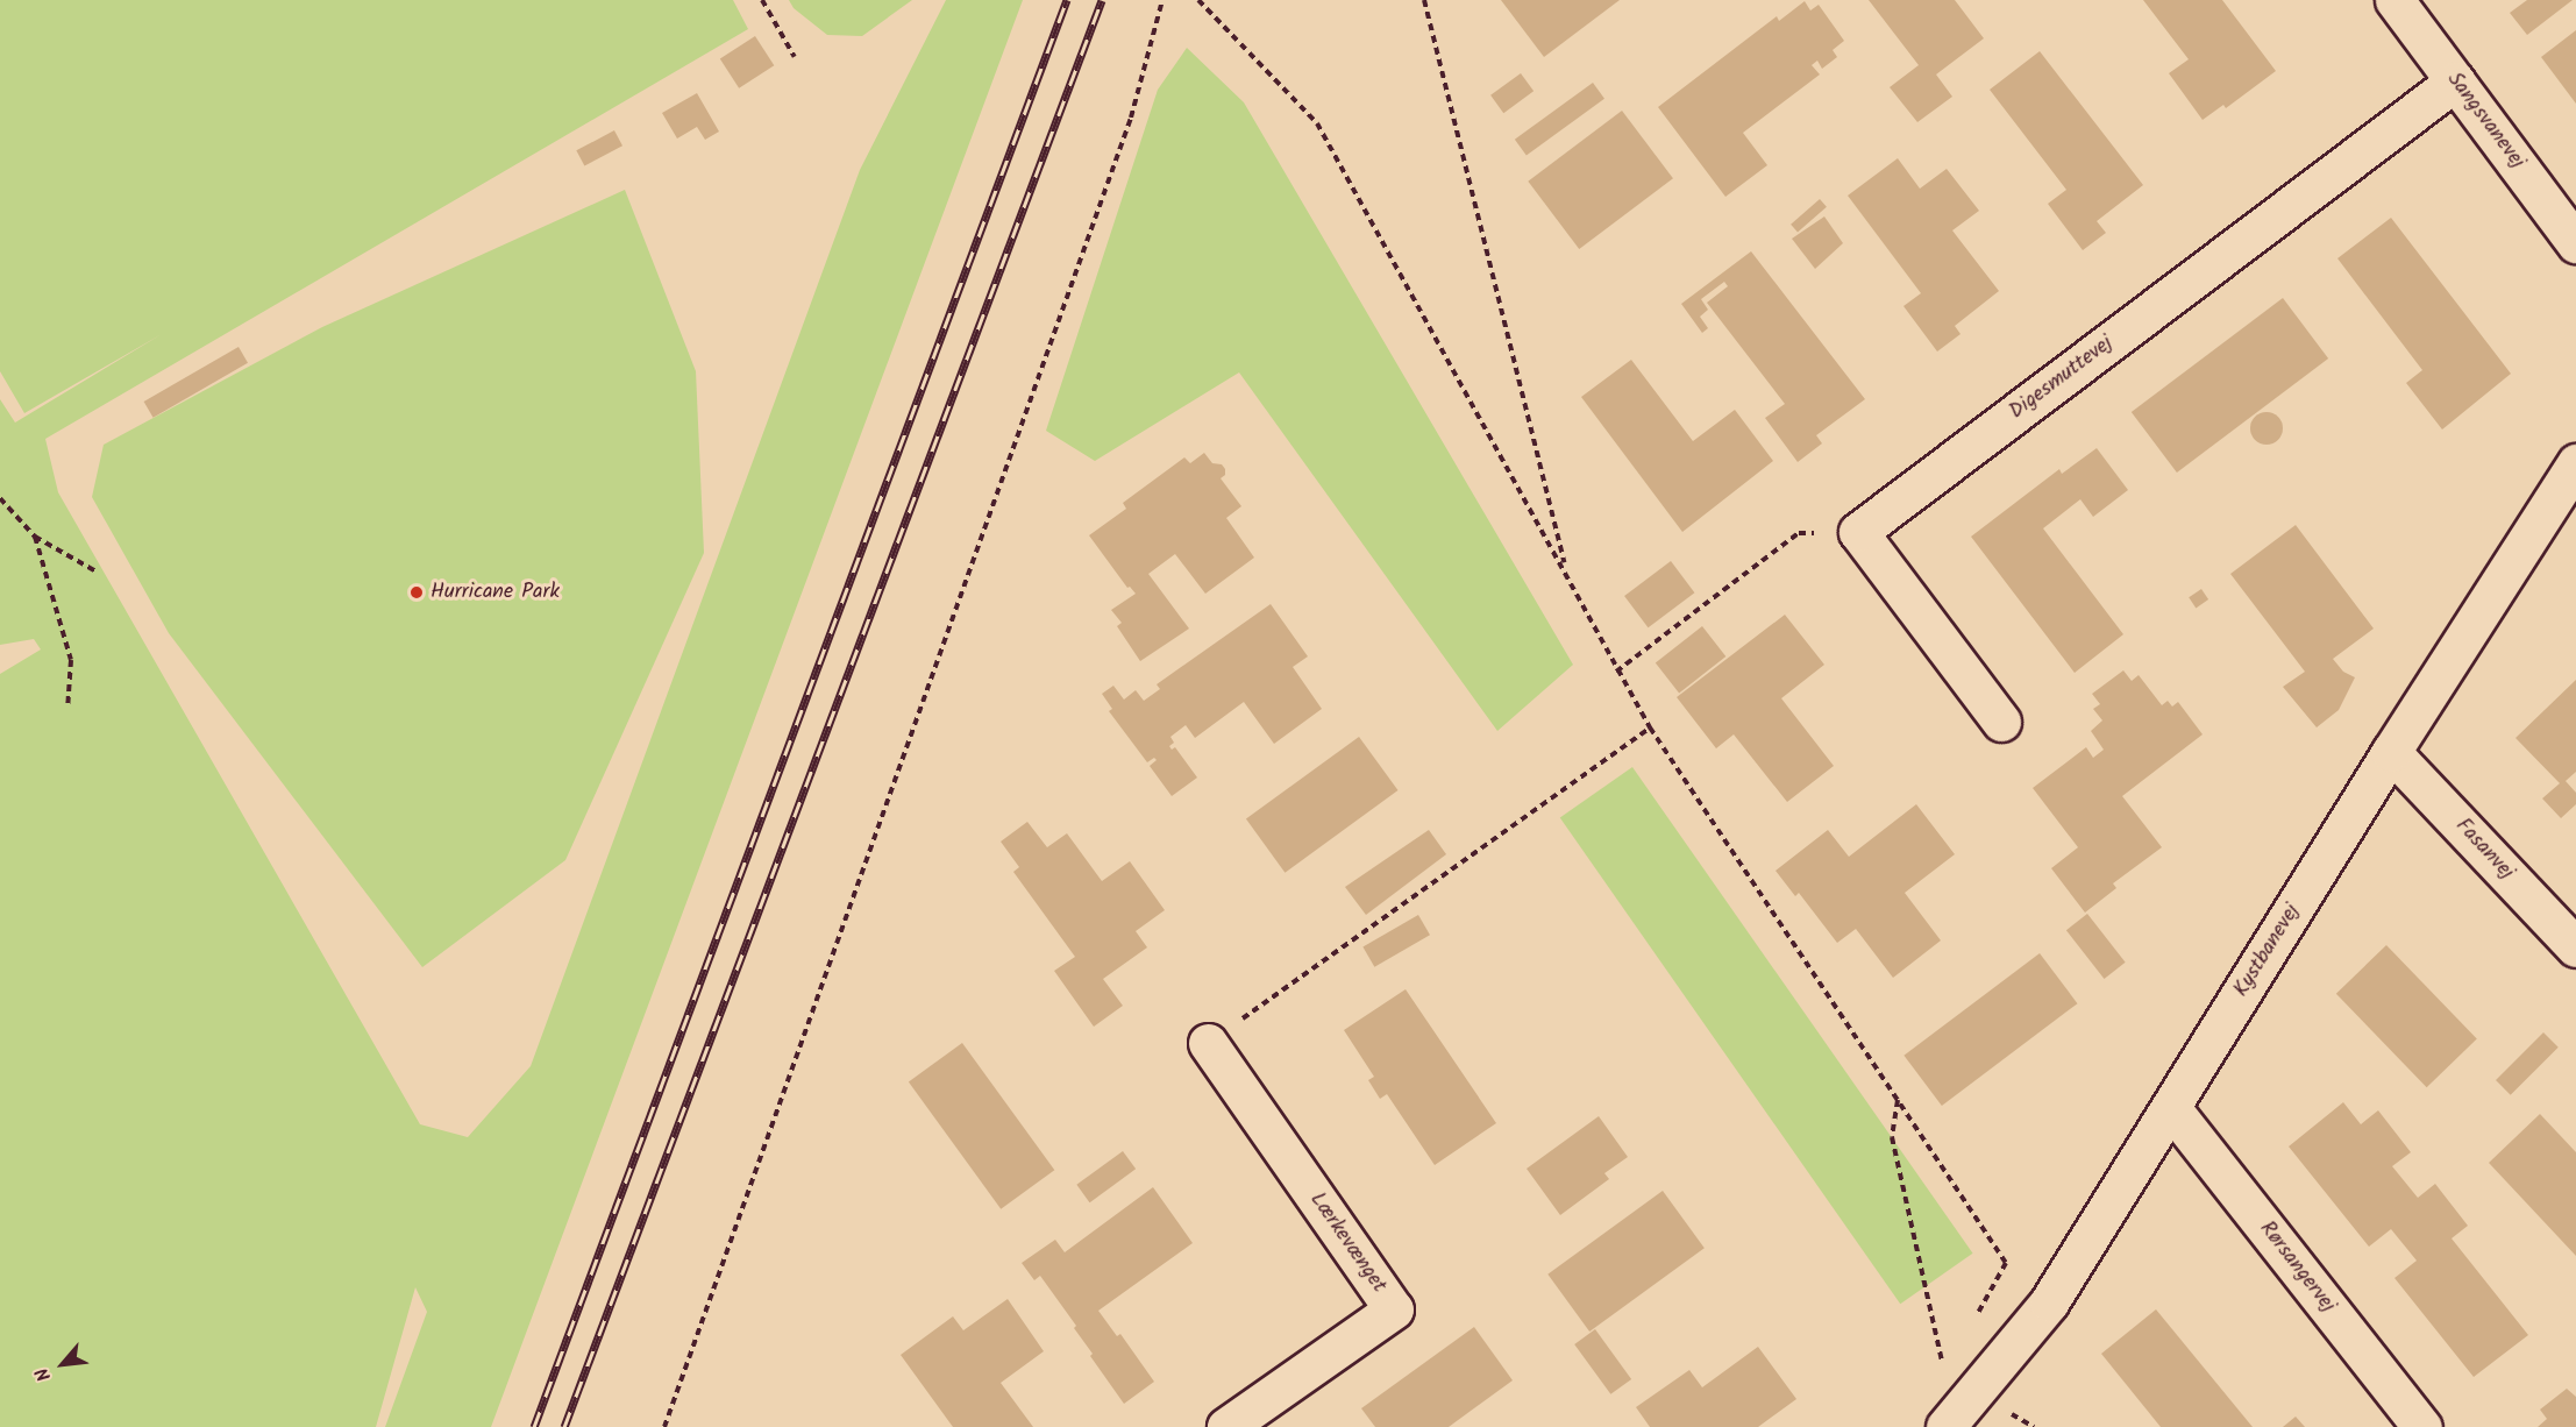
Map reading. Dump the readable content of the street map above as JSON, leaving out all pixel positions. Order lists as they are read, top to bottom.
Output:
{
  "streets": {
    "street": [
      "Sangsvanevej",
      "Digesmuttevej",
      "Fasanvej",
      "Kystbanevej",
      "Lærkevænget",
      "Rørsangervej"
    ]
  },
  "crossings": [
    ["Sangsvanevej", "Digesmuttevej"],
    ["Fasanvej", "Kystbanevej"],
    ["Kystbanevej", "Rørsangervej"]
  ],
  "places": ["Hurricane Park"],
  "north": "bottom left"
}
